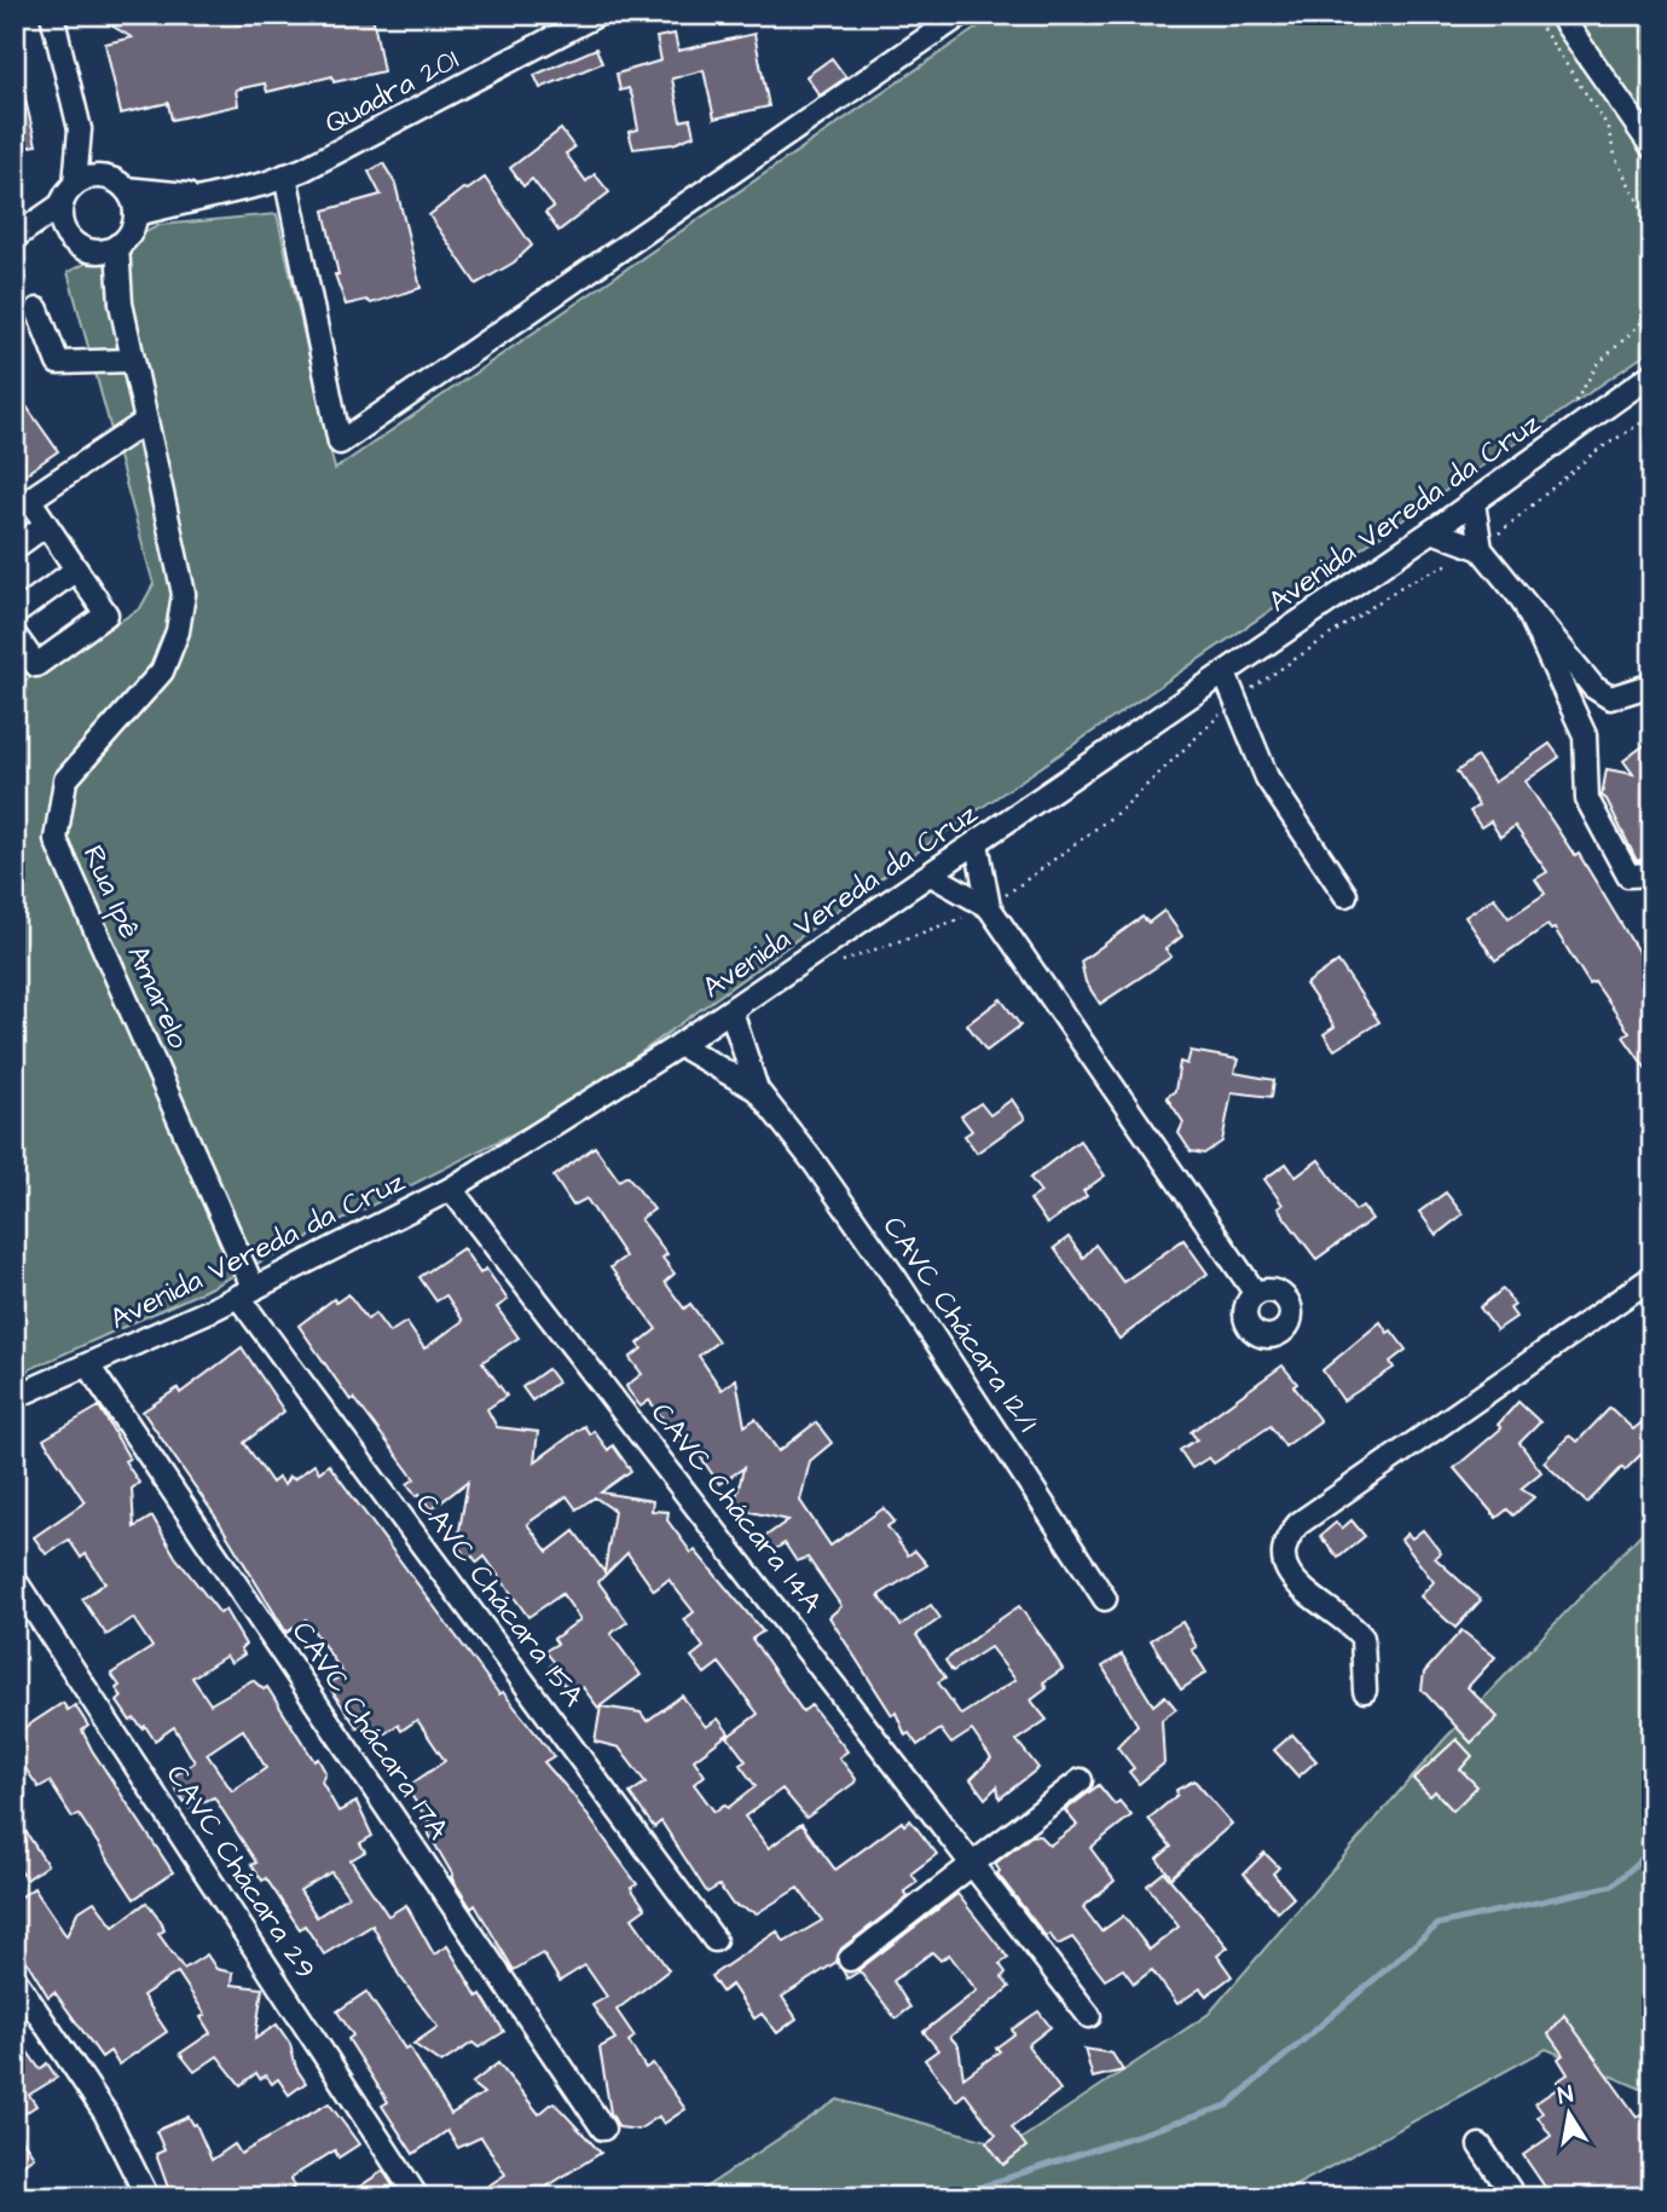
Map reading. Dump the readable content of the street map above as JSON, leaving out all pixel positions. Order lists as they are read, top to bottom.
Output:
{
  "streets": {
    "street": [
      "Quadra 201",
      "Avenida Vereda da Cruz",
      "Rua Ipê Amarelo",
      "CAVC Chácara 12/1",
      "CAVC Chácara 14A",
      "CAVC Chácara 15A",
      "CAVC Chácara 17A",
      "CAVC Chácara 29"
    ]
  },
  "crossings": [
    ["Quadra 201", "Rua Ipê Amarelo"],
    ["Avenida Vereda da Cruz", "Rua Ipê Amarelo"],
    ["Avenida Vereda da Cruz", "CAVC Chácara 12/1"],
    ["Avenida Vereda da Cruz", "CAVC Chácara 14A"],
    ["Avenida Vereda da Cruz", "CAVC Chácara 15A"],
    ["Avenida Vereda da Cruz", "CAVC Chácara 17A"],
    ["Rua Ipê Amarelo", "CAVC Chácara 15A"]
  ],
  "north": "top"
}
